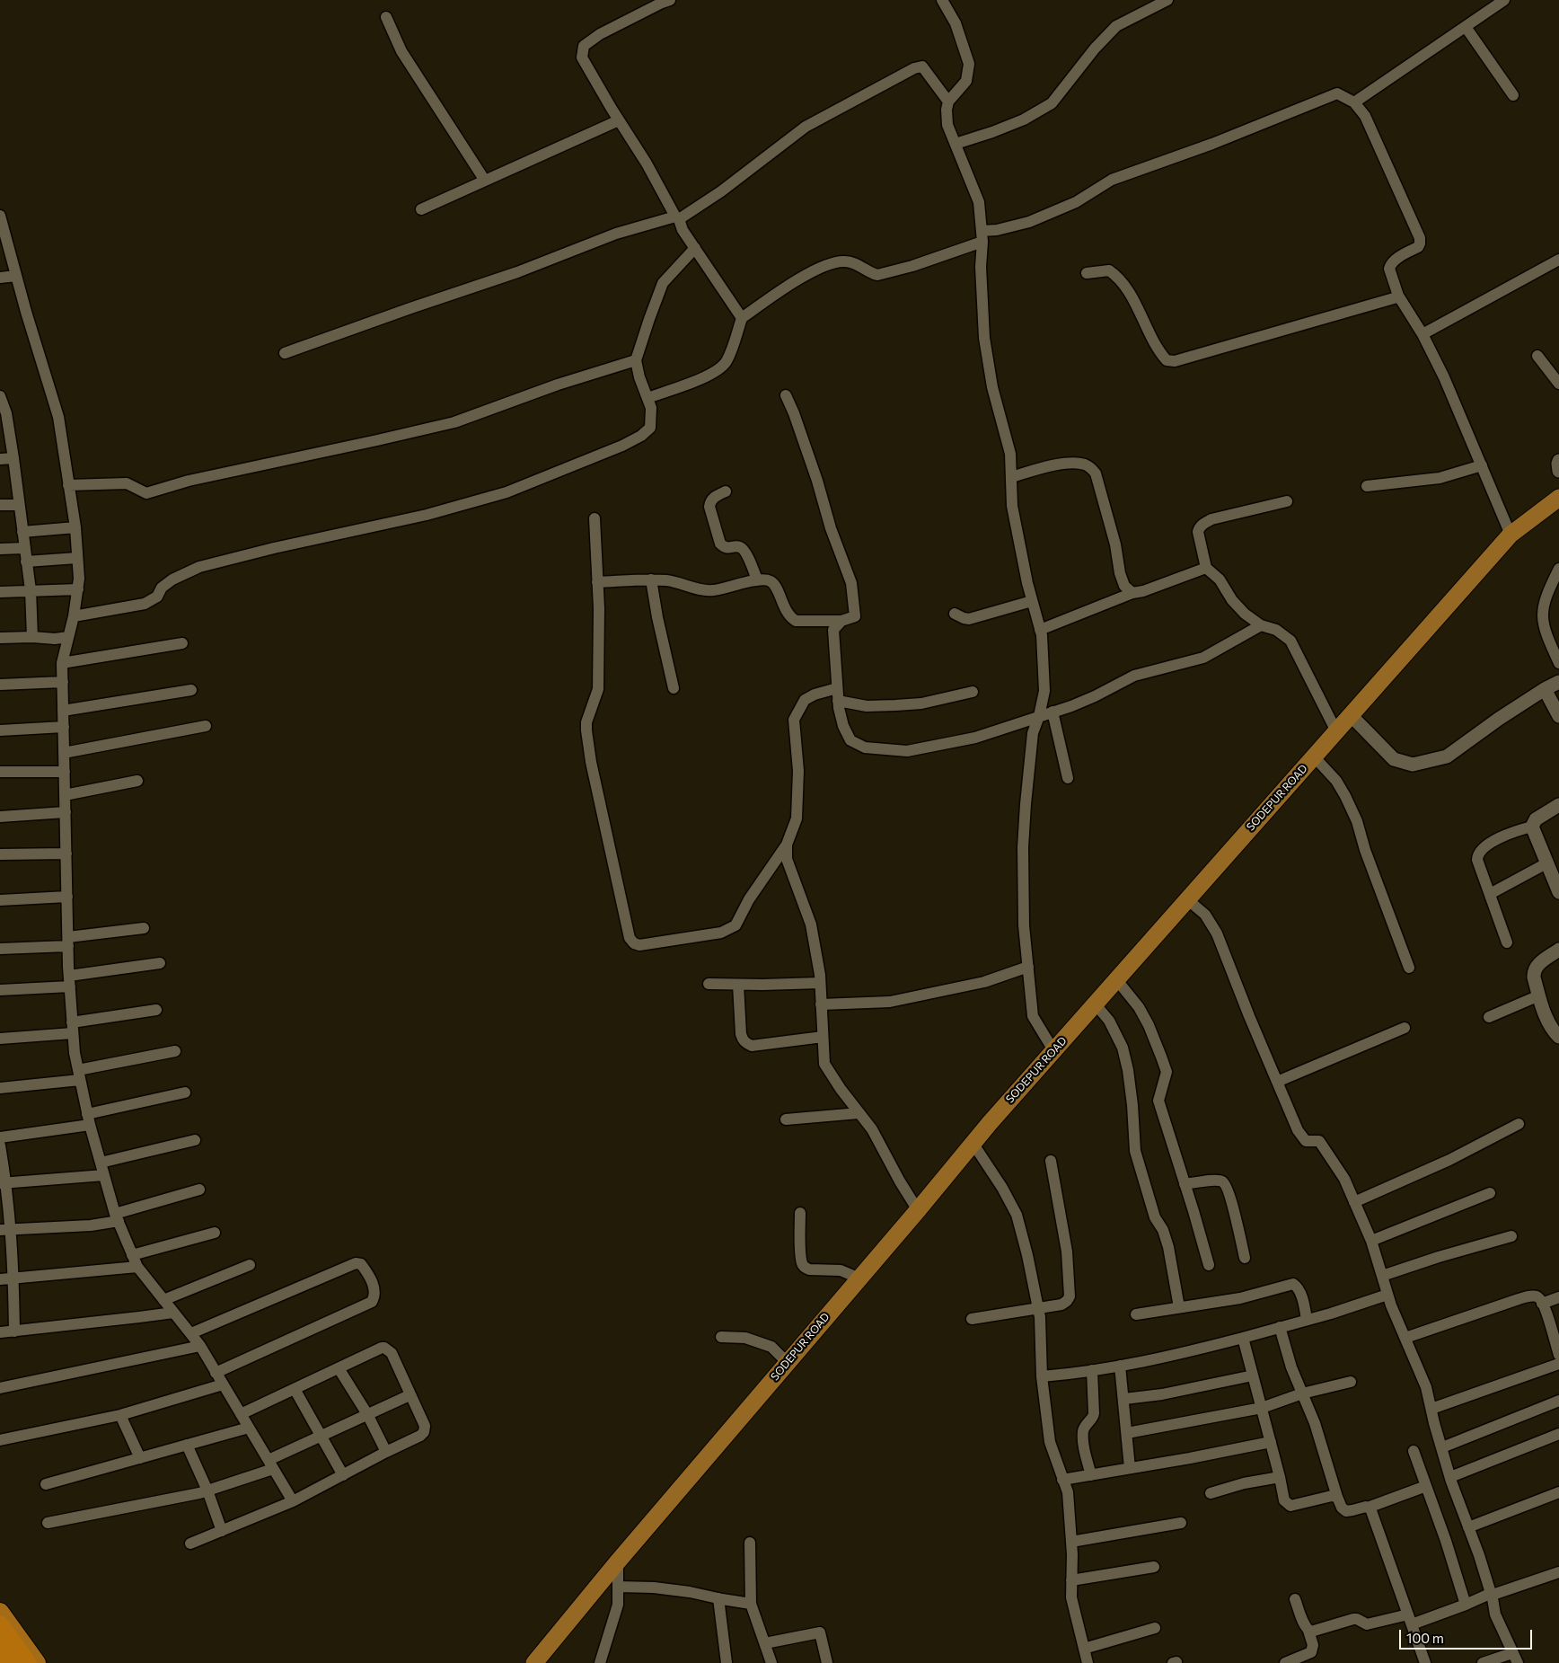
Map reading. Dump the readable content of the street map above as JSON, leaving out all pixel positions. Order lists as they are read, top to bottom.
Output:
{
  "streets": {
    "main road": ["SODEPUR ROAD"]
  },
  "scale_bar": "100 m"
}
